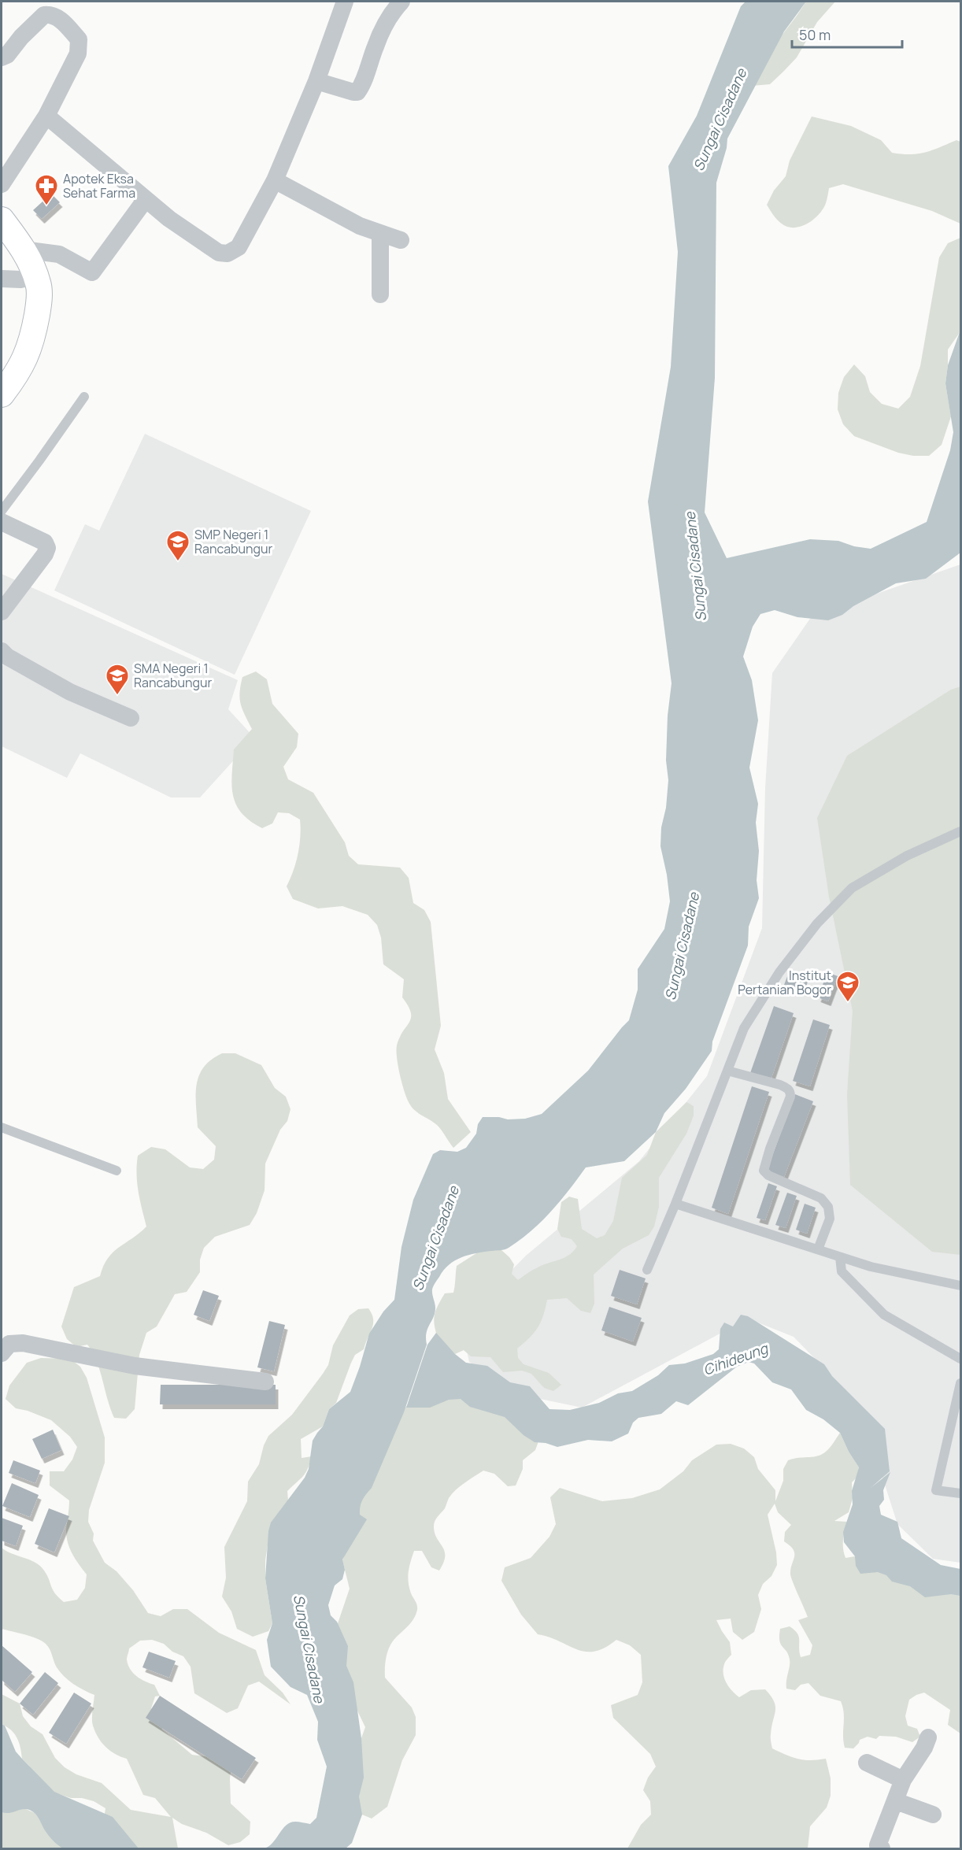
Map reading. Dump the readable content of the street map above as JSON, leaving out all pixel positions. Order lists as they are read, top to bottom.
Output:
{
  "water": ["Sungai Cisadane", "Cihideung"],
  "places": {
    "pharmacy": ["Apotek Eksa Sehat Farma"],
    "school or university": ["SMP Negeri 1 Rancabungur", "SMA Negeri 1 Rancabungur", "Institut Pertanian Bogor"]
  },
  "scale_bar": "50 m"
}
